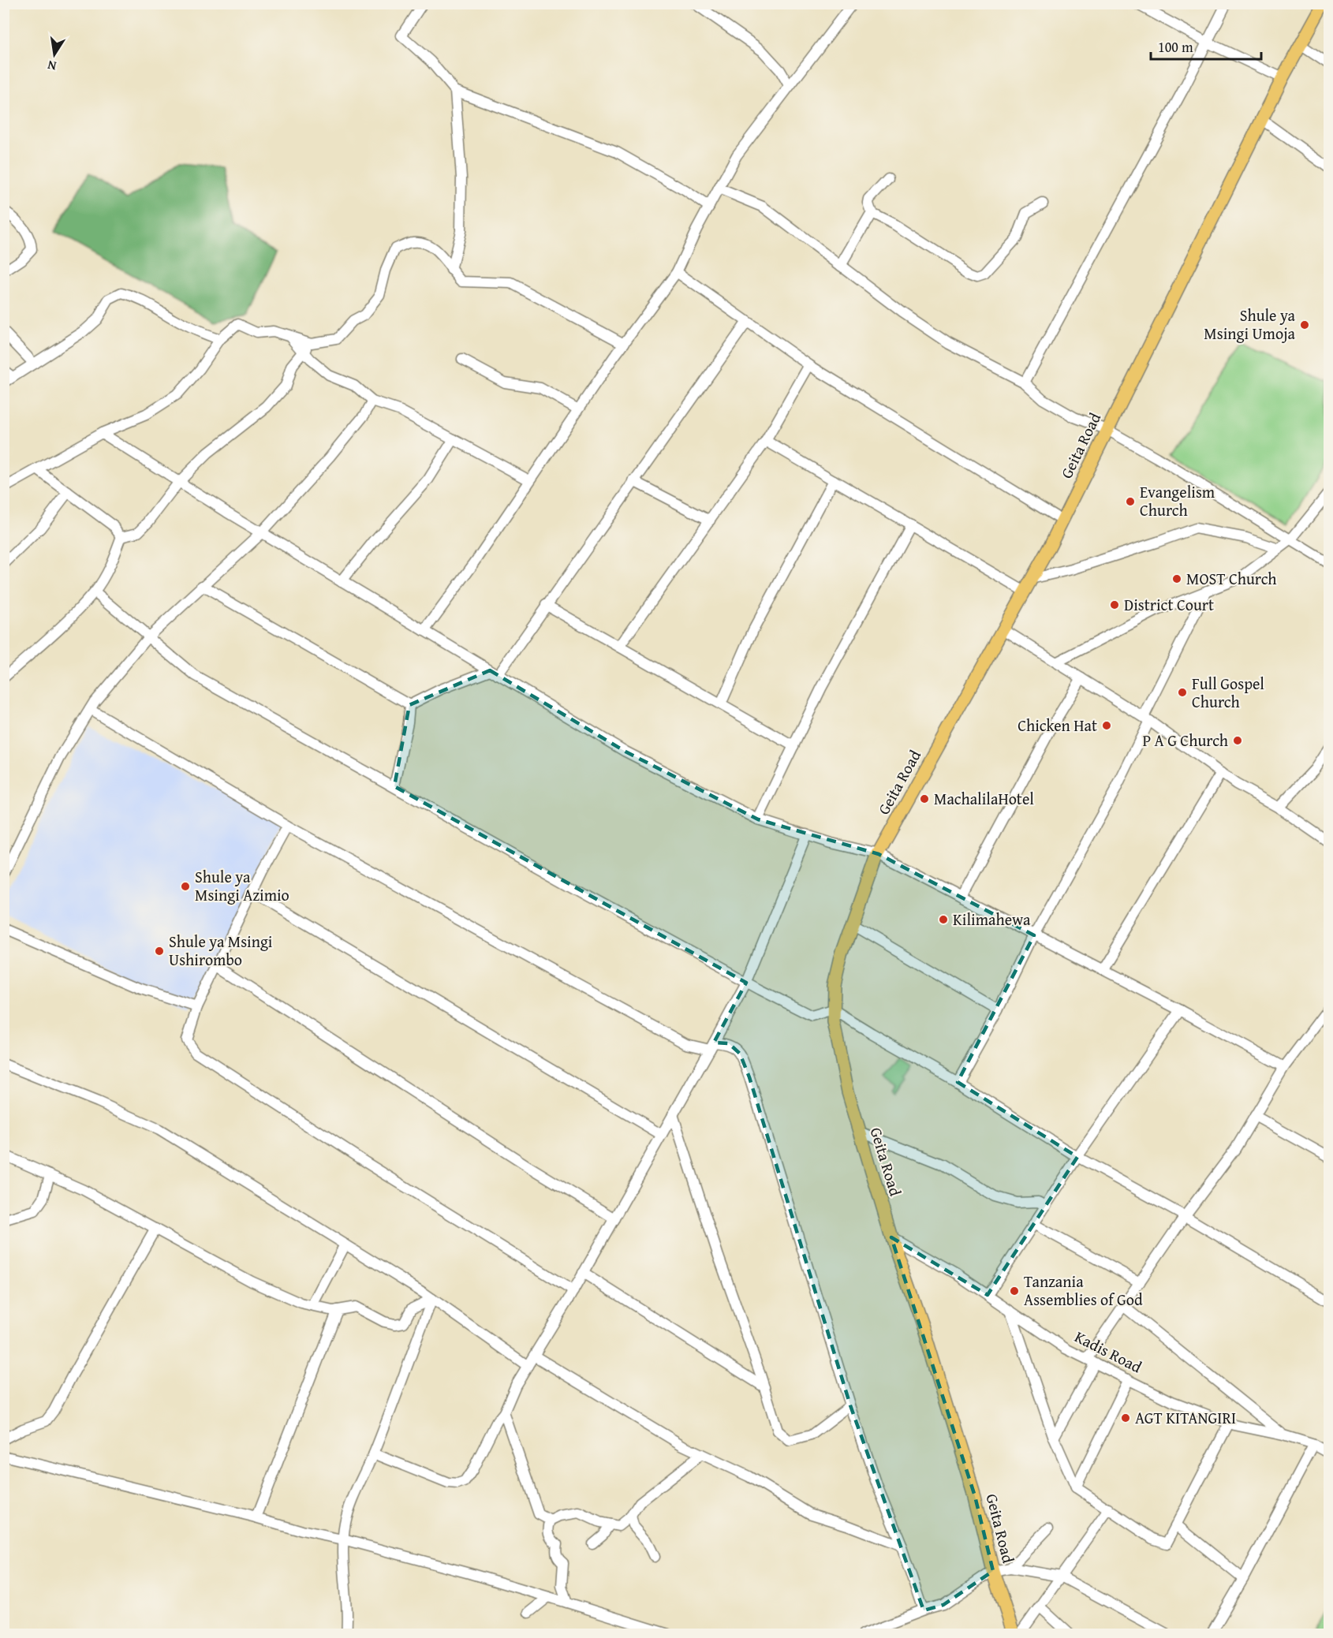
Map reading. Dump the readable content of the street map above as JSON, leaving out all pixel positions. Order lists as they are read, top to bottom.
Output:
{
  "streets": {
    "main road": ["Geita Road"],
    "street": ["Kadis Road"]
  },
  "crossings": [
    ["Geita Road", "Kadis Road"]
  ],
  "places": [
    "Shule ya Msingi Umoja",
    "Evangelism Church",
    "MOST Church",
    "District Court",
    "Full Gospel Church",
    "Chicken Hat",
    "P A G Church",
    "MachalilaHotel",
    "Shule ya Msingi Azimio",
    "Kilimahewa",
    "Shule ya Msingi Ushirombo",
    "Tanzania Assemblies of God",
    "AGT KITANGIRI"
  ],
  "scale_bar": "100 m",
  "north": "bottom"
}
